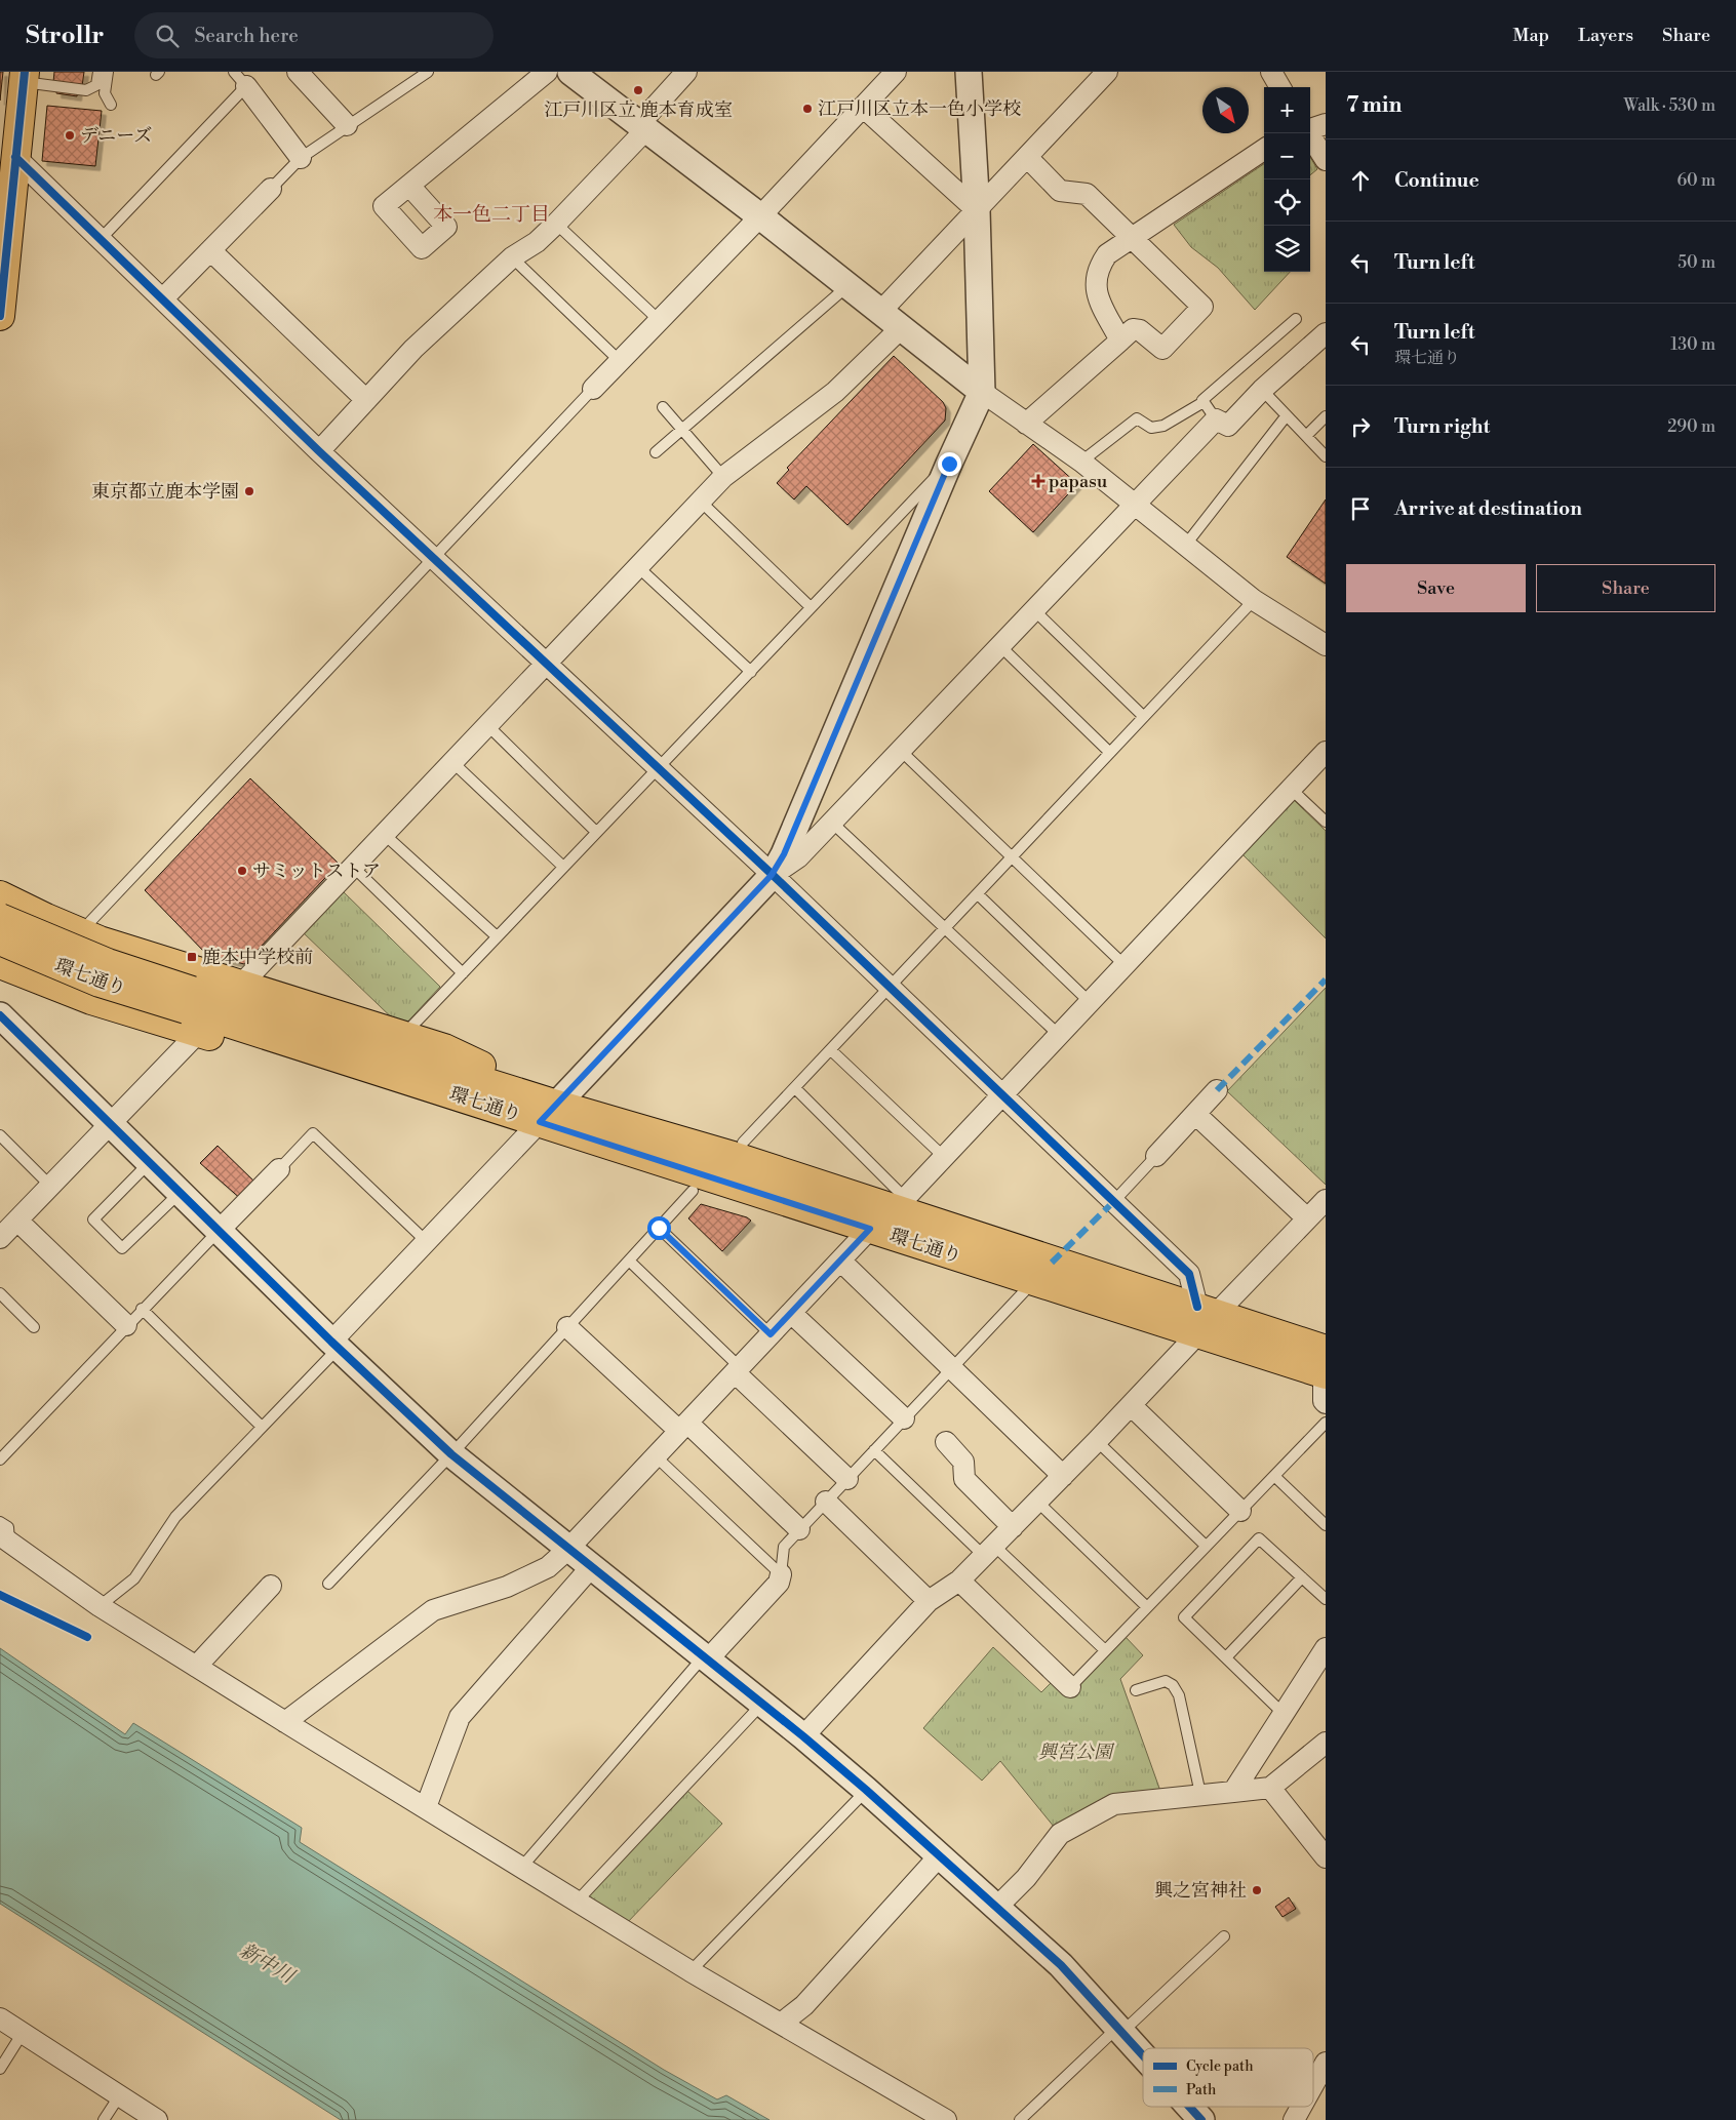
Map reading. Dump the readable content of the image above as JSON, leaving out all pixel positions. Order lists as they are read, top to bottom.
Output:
{
  "streets": {
    "main road": ["環七通り"]
  },
  "districts": ["本一色二丁目"],
  "water": ["新中川"],
  "parks": ["興宮公園"],
  "places": {
    "other": [
      "江戸川区立 鹿本育成室",
      "江戸川区立本一色小学校",
      "デニーズ",
      "東京都立鹿本学園",
      "サミットストア",
      "興之宮神社"
    ],
    "health": ["papasu"],
    "transit": ["鹿本中学校前"]
  },
  "legend": ["Cycle path", "Path"],
  "north": "bottom right",
  "page": {
    "header": "Strollr",
    "search": "Search here",
    "nav": ["Map", "Layers", "Share"],
    "heading": ["7 min", "Walk · 530 m"],
    "map_buttons": ["+", "−"],
    "list": [
      ["Continue", "60 m"],
      ["Turn left", "50 m"],
      ["Turn left", "環七通り", "130 m"],
      ["Turn right", "290 m"],
      "Arrive at destination"
    ],
    "buttons": ["Save", "Share"]
  }
}
